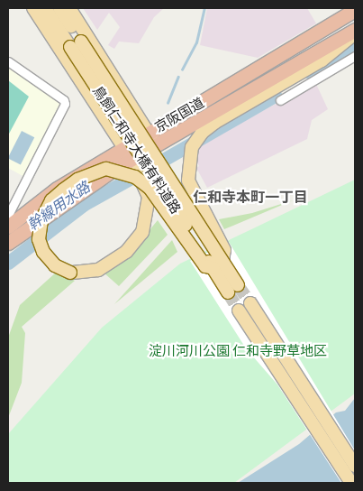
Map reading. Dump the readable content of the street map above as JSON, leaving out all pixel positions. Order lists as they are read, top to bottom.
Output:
{
  "streets": {
    "highway": ["京阪国道"],
    "main road": ["鳥飼仁和寺大橋有料道路"]
  },
  "districts": ["仁和寺本町一丁目"],
  "water": ["幹線用水路"],
  "parks": ["淀川河川公園 仁和寺野草地区"]
}
